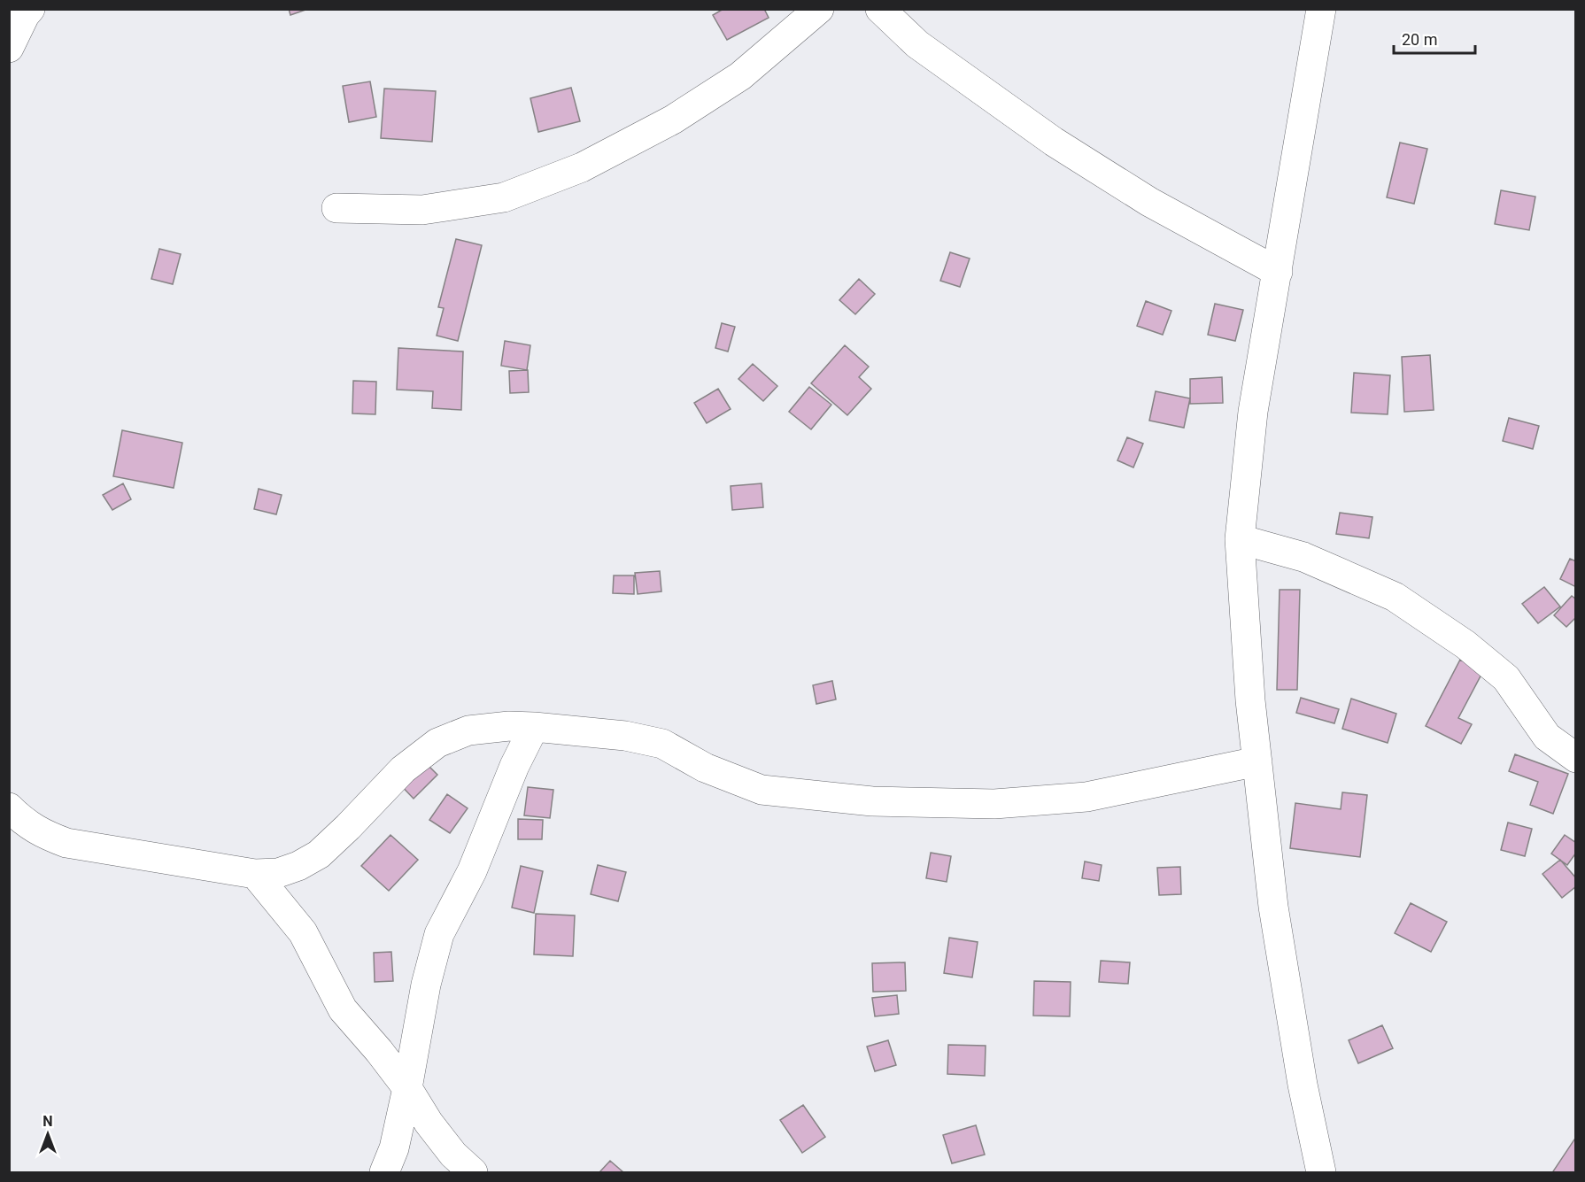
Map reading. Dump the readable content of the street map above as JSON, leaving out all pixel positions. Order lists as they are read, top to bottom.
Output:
{
  "scale_bar": "20 m",
  "north": "top"
}
